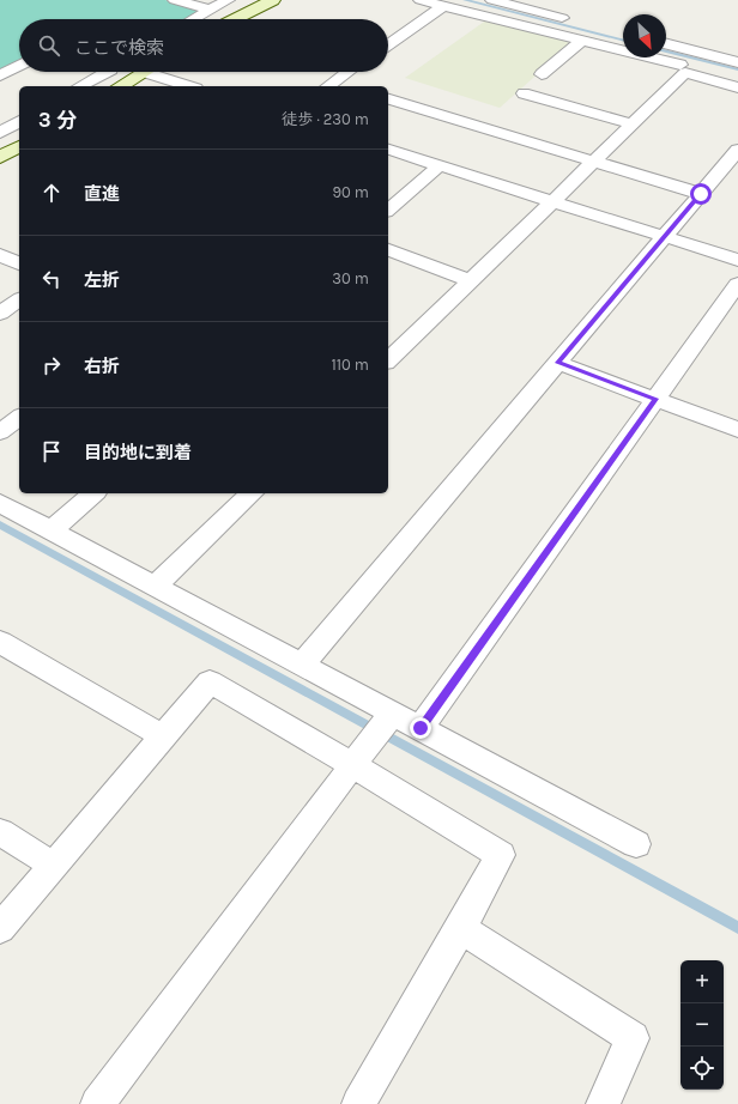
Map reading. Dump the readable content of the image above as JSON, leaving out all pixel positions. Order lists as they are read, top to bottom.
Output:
{
  "north": "bottom right",
  "page": {
    "search": "ここで検索",
    "heading": ["3 分", "徒歩 · 230 m"],
    "list": [
      ["直進", "90 m"],
      ["左折", "30 m"],
      ["右折", "110 m"],
      "目的地に到着"
    ],
    "map_buttons": ["+", "−"]
  }
}
